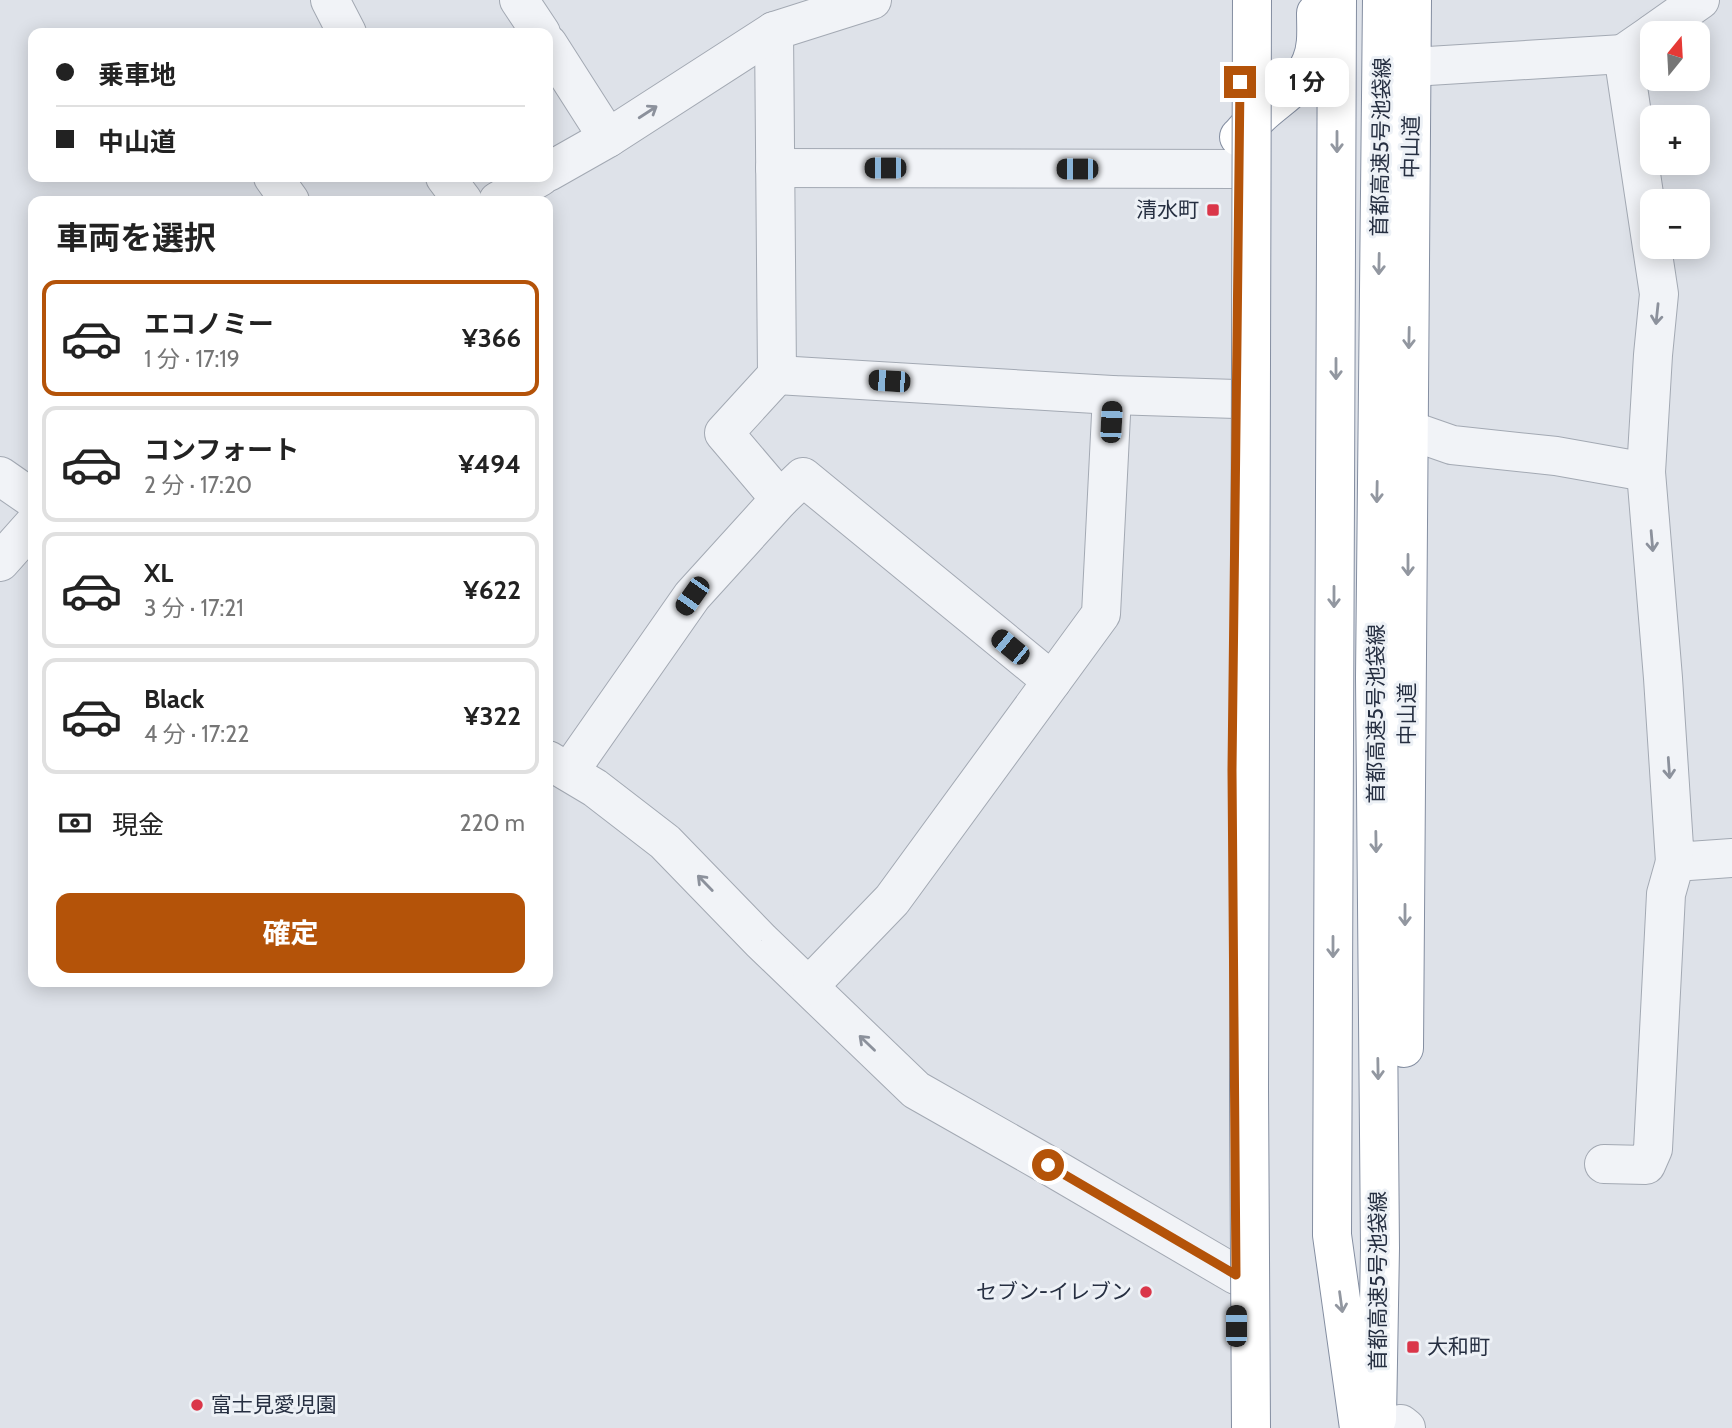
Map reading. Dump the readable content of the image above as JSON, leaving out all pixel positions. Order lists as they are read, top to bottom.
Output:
{
  "streets": {
    "highway": ["首都高速5号池袋線", "中山道"]
  },
  "crossings": [
    ["首都高速5号池袋線", "中山道"]
  ],
  "places": {
    "transit": ["清水町", "大和町"],
    "other": ["セブン-イレブン", "富士見愛児園"]
  },
  "north": "top",
  "page": {
    "map_buttons": ["+", "−"],
    "banner": ["乗車地", "中山道"],
    "bubble": "1 分",
    "heading": "車両を選択",
    "list": [
      {
        "name": "エコノミー",
        "note": "1 分 · 17:19",
        "value": "¥366"
      },
      {
        "name": "コンフォート",
        "note": "2 分 · 17:20",
        "value": "¥494"
      },
      {
        "name": "XL",
        "note": "3 分 · 17:21",
        "value": "¥622"
      },
      {
        "name": "Black",
        "note": "4 分 · 17:22",
        "value": "¥322"
      }
    ],
    "pay": ["現金", "220 m"],
    "buttons": "確定"
  }
}
